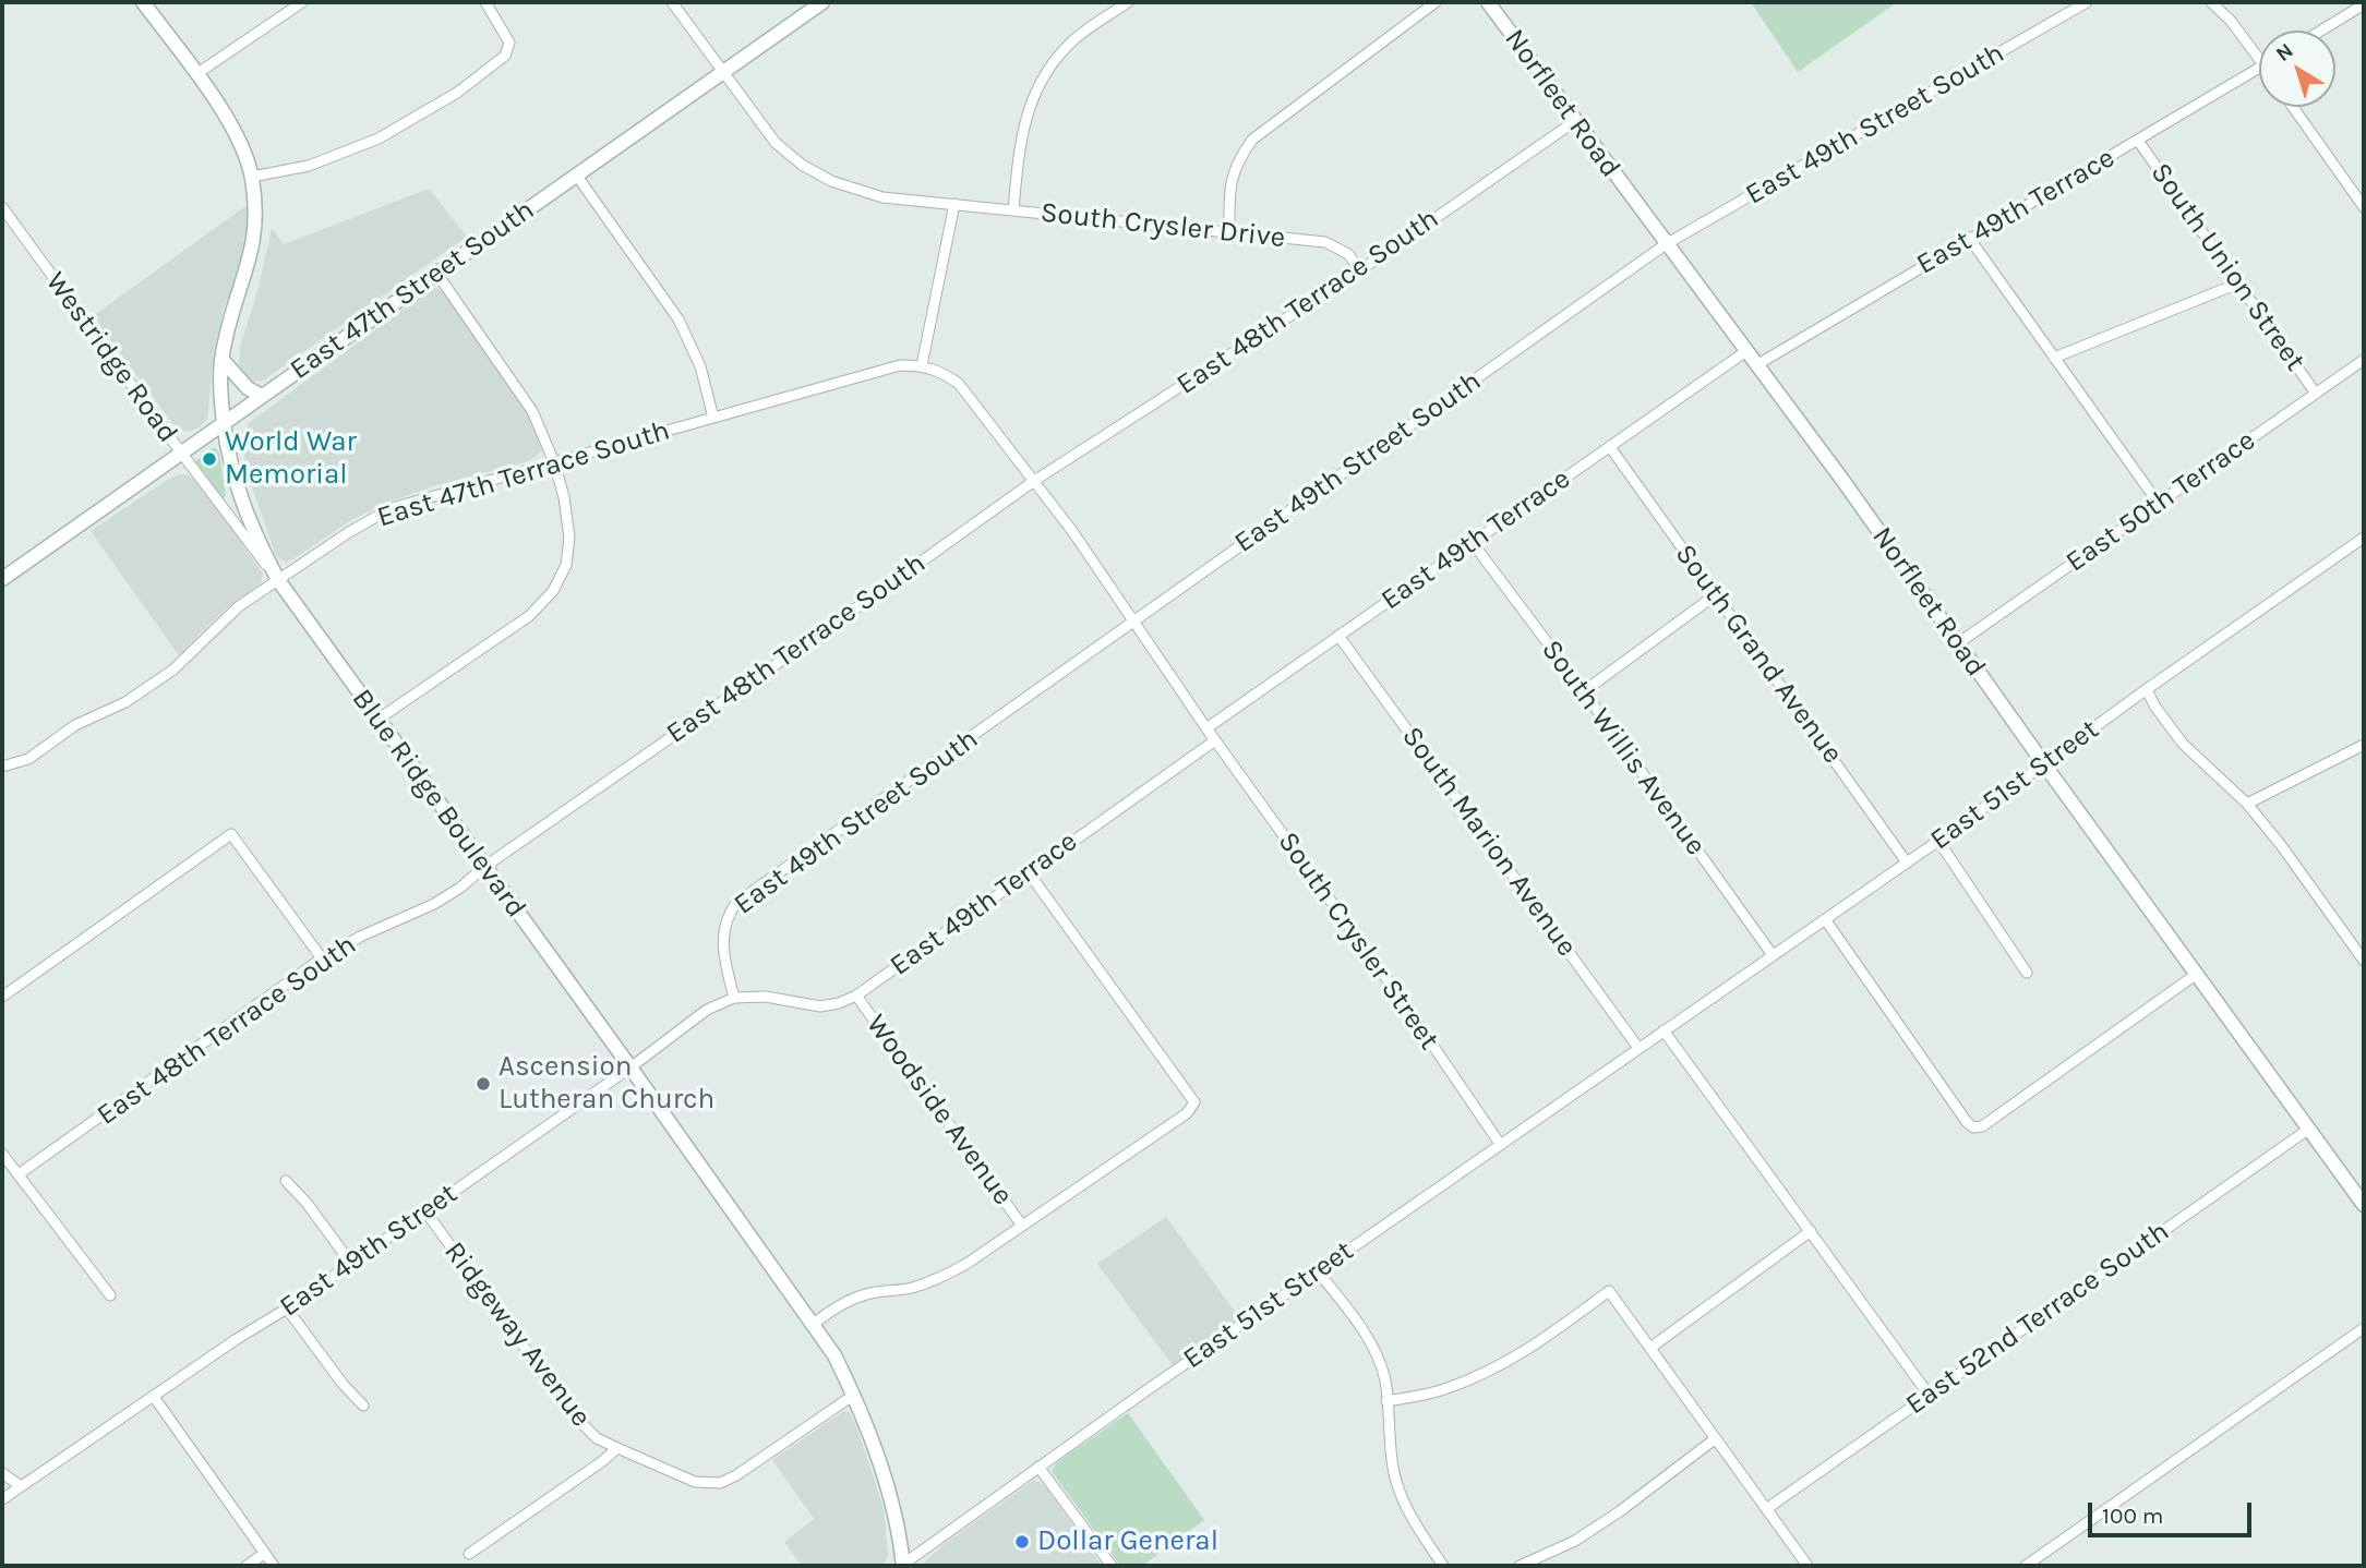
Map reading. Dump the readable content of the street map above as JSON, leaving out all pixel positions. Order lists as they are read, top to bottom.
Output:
{
  "streets": {
    "street": [
      "Norfleet Road",
      "East 49th Street South",
      "East 49th Terrace",
      "South Crysler Drive",
      "South Union Street",
      "East 47th Street South",
      "East 48th Terrace South",
      "Westridge Road",
      "East 47th Terrace South",
      "East 50th Terrace",
      "South Grand Avenue",
      "South Willis Avenue",
      "East 51st Street",
      "Blue Ridge Boulevard",
      "South Marion Avenue",
      "South Crysler Street",
      "Woodside Avenue",
      "East 49th Street",
      "East 52nd Terrace South",
      "Ridgeway Avenue"
    ]
  },
  "crossings": [
    ["Norfleet Road", "East 49th Street South"],
    ["Norfleet Road", "East 49th Terrace"],
    ["Norfleet Road", "East 48th Terrace South"],
    ["Norfleet Road", "East 50th Terrace"],
    ["Norfleet Road", "East 51st Street"],
    ["Norfleet Road", "East 52nd Terrace South"],
    ["East 49th Street South", "East 49th Terrace"],
    ["East 49th Street South", "East 49th Street"],
    ["East 49th Terrace", "South Union Street"],
    ["East 49th Terrace", "South Grand Avenue"],
    ["East 49th Terrace", "South Willis Avenue"],
    ["East 49th Terrace", "South Marion Avenue"],
    ["East 49th Terrace", "South Crysler Street"],
    ["East 49th Terrace", "Woodside Avenue"],
    ["East 49th Terrace", "East 49th Street"],
    ["South Crysler Drive", "East 47th Street South"],
    ["South Crysler Drive", "East 48th Terrace South"],
    ["South Union Street", "East 50th Terrace"],
    ["East 47th Street South", "Westridge Road"],
    ["East 47th Street South", "Blue Ridge Boulevard"],
    ["East 48th Terrace South", "Blue Ridge Boulevard"],
    ["Westridge Road", "East 47th Terrace South"],
    ["Westridge Road", "Blue Ridge Boulevard"],
    ["East 47th Terrace South", "Blue Ridge Boulevard"],
    ["South Grand Avenue", "East 51st Street"],
    ["South Willis Avenue", "East 51st Street"],
    ["East 51st Street", "Blue Ridge Boulevard"],
    ["East 51st Street", "South Marion Avenue"],
    ["East 51st Street", "South Crysler Street"],
    ["Blue Ridge Boulevard", "East 49th Street"],
    ["East 49th Street", "Ridgeway Avenue"]
  ],
  "places": ["World War Memorial", "Ascension Lutheran Church", "Dollar General"],
  "scale_bar": "100 m",
  "north": "top left"
}
